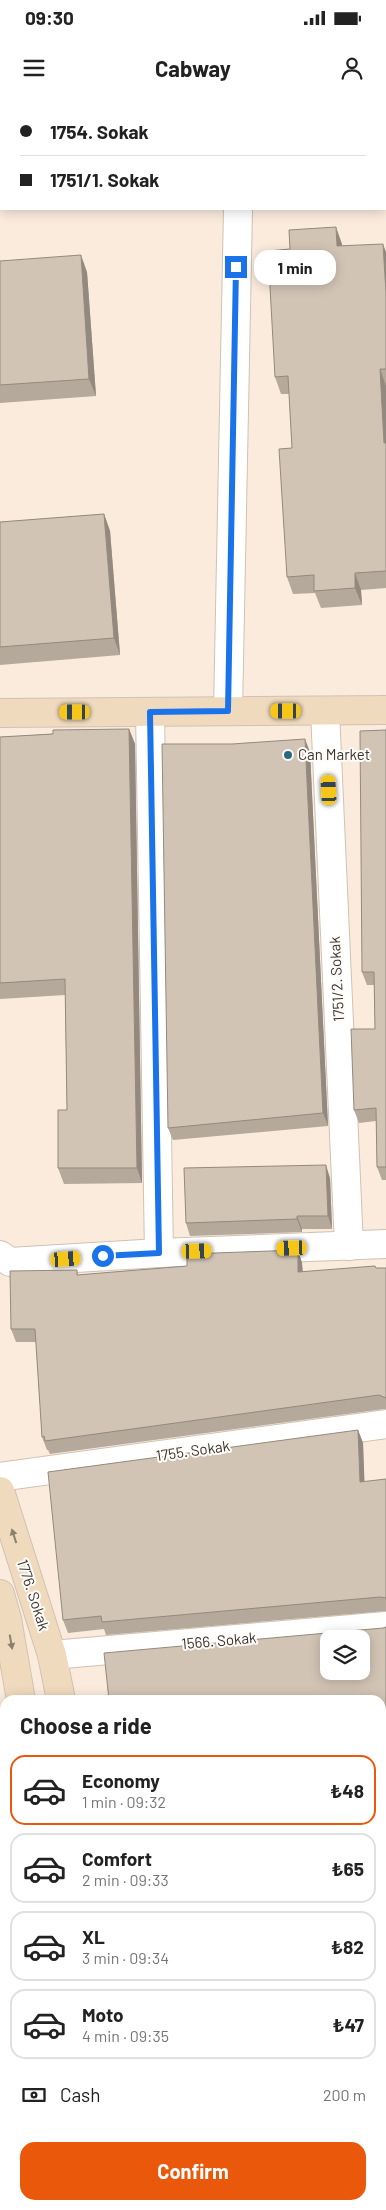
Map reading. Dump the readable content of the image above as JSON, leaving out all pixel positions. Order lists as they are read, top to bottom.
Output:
{
  "streets": {
    "street": [
      "1751/2. Sokak",
      "1755. Sokak",
      "1776. Sokak",
      "1566. Sokak"
    ]
  },
  "crossings": [
    ["1776. Sokak", "1566. Sokak"]
  ],
  "places": ["Can Market"],
  "page": {
    "status": "09:30",
    "header": "Cabway",
    "banner": ["1754. Sokak", "1751/1. Sokak"],
    "bubble": "1 min",
    "heading": "Choose a ride",
    "list": [
      {
        "name": "Economy",
        "note": "1 min · 09:32",
        "value": "₺48"
      },
      {
        "name": "Comfort",
        "note": "2 min · 09:33",
        "value": "₺65"
      },
      {
        "name": "XL",
        "note": "3 min · 09:34",
        "value": "₺82"
      },
      {
        "name": "Moto",
        "note": "4 min · 09:35",
        "value": "₺47"
      }
    ],
    "pay": ["Cash", "200 m"],
    "buttons": "Confirm"
  }
}
